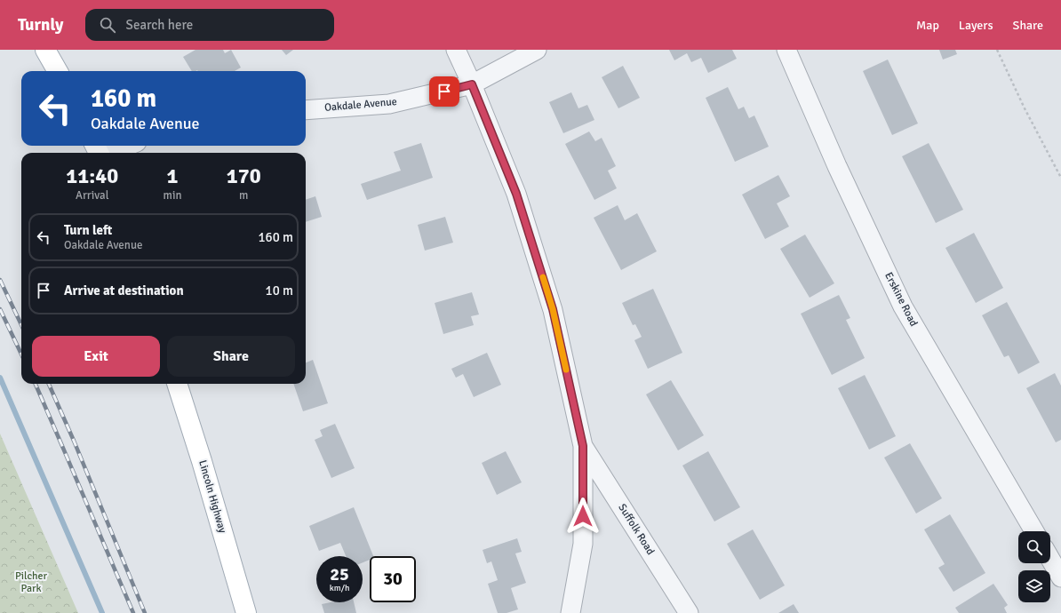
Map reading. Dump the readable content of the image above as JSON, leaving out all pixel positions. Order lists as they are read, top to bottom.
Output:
{
  "streets": {
    "main road": ["Lincoln Highway"],
    "street": ["Oakdale Avenue", "Erskine Road", "Suffolk Road"]
  },
  "parks": ["Pilcher Park"],
  "page": {
    "header": "Turnly",
    "search": "Search here",
    "nav": ["Map", "Layers", "Share"],
    "turn": ["160 m", "Oakdale Avenue"],
    "eta": [
      "11:40",
      "Arrival",
      "1",
      "min",
      "170",
      "m"
    ],
    "list": [
      {
        "name": "Turn left",
        "note": "Oakdale Avenue",
        "value": "160 m"
      },
      {
        "name": "Arrive at destination",
        "value": "10 m"
      }
    ],
    "buttons": ["Exit", "Share"],
    "speed": "25 km/h",
    "limit": "30"
  }
}
